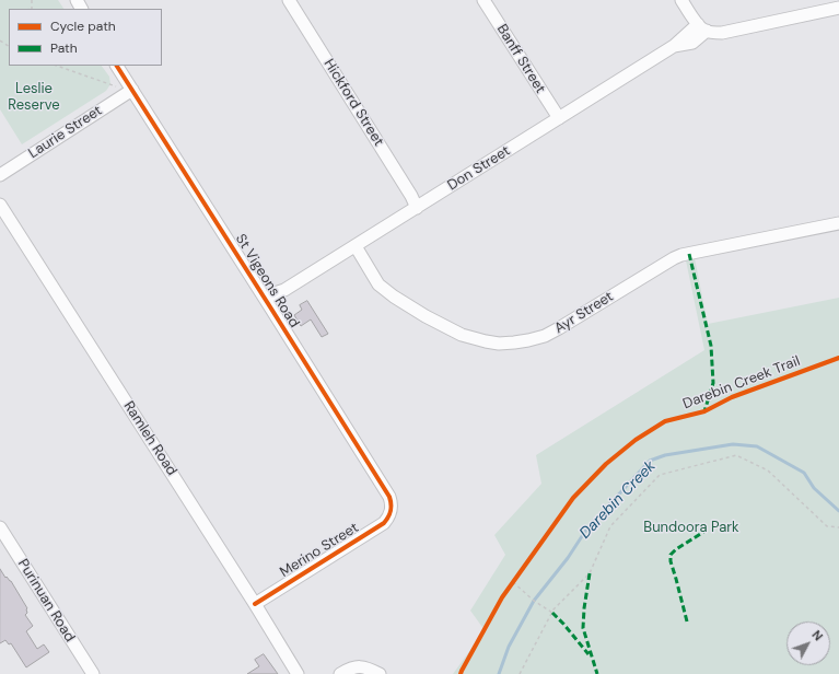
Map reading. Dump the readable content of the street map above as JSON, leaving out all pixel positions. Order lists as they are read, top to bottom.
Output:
{
  "streets": {
    "street": [
      "Banff Street",
      "Hickford Street",
      "Laurie Street",
      "Don Street",
      "St Vigeons Road",
      "Ayr Street",
      "Ramleh Road",
      "Merino Street",
      "Purinuan Road"
    ],
    "cycle path": ["Darebin Creek Trail"]
  },
  "crossings": [
    ["Banff Street", "Don Street"],
    ["Hickford Street", "Don Street"],
    ["Laurie Street", "St Vigeons Road"],
    ["Don Street", "St Vigeons Road"],
    ["Don Street", "Ayr Street"],
    ["St Vigeons Road", "Merino Street"],
    ["Ramleh Road", "Merino Street"]
  ],
  "water": ["Darebin Creek"],
  "parks": ["Leslie Reserve", "Bundoora Park"],
  "legend": ["Cycle path", "Path"],
  "north": "top right"
}
